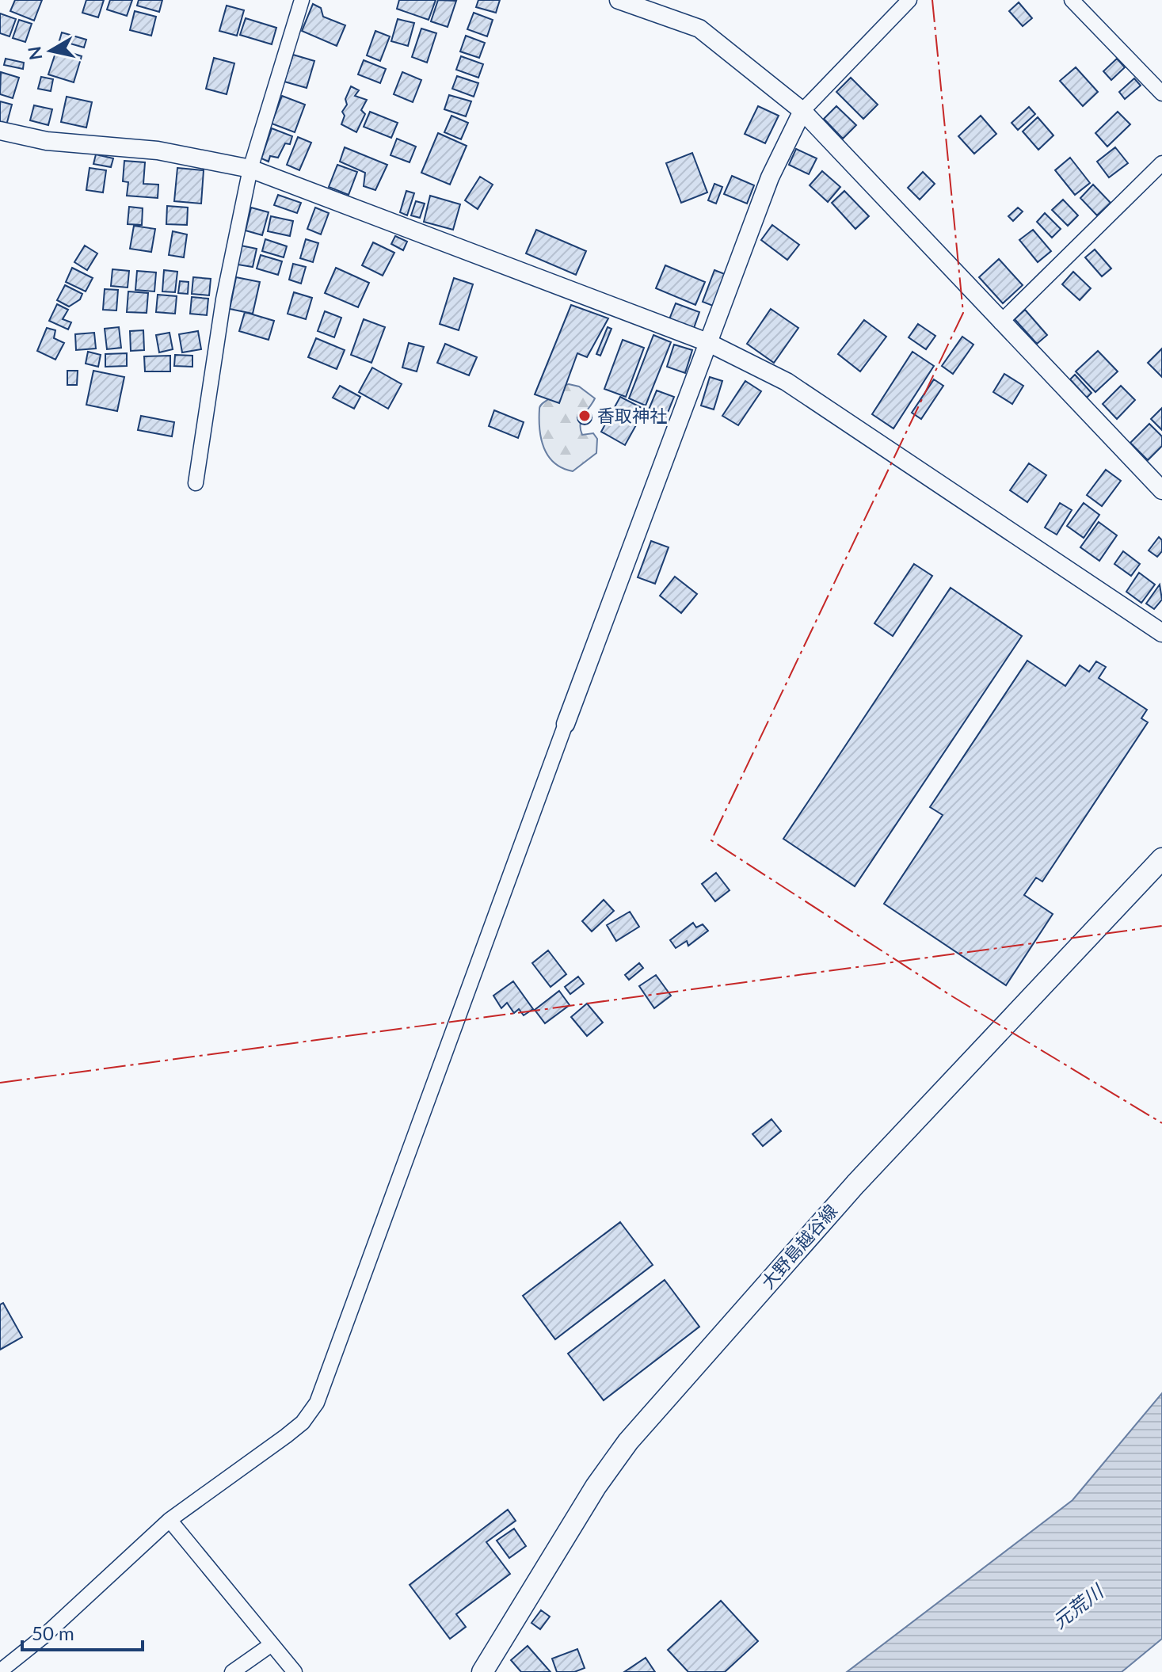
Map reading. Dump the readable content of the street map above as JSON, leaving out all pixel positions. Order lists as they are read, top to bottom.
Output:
{
  "streets": {
    "main road": ["大野島越谷線"]
  },
  "water": ["元荒川"],
  "places": ["香取神社"],
  "scale_bar": "50 m",
  "north": "left"
}
